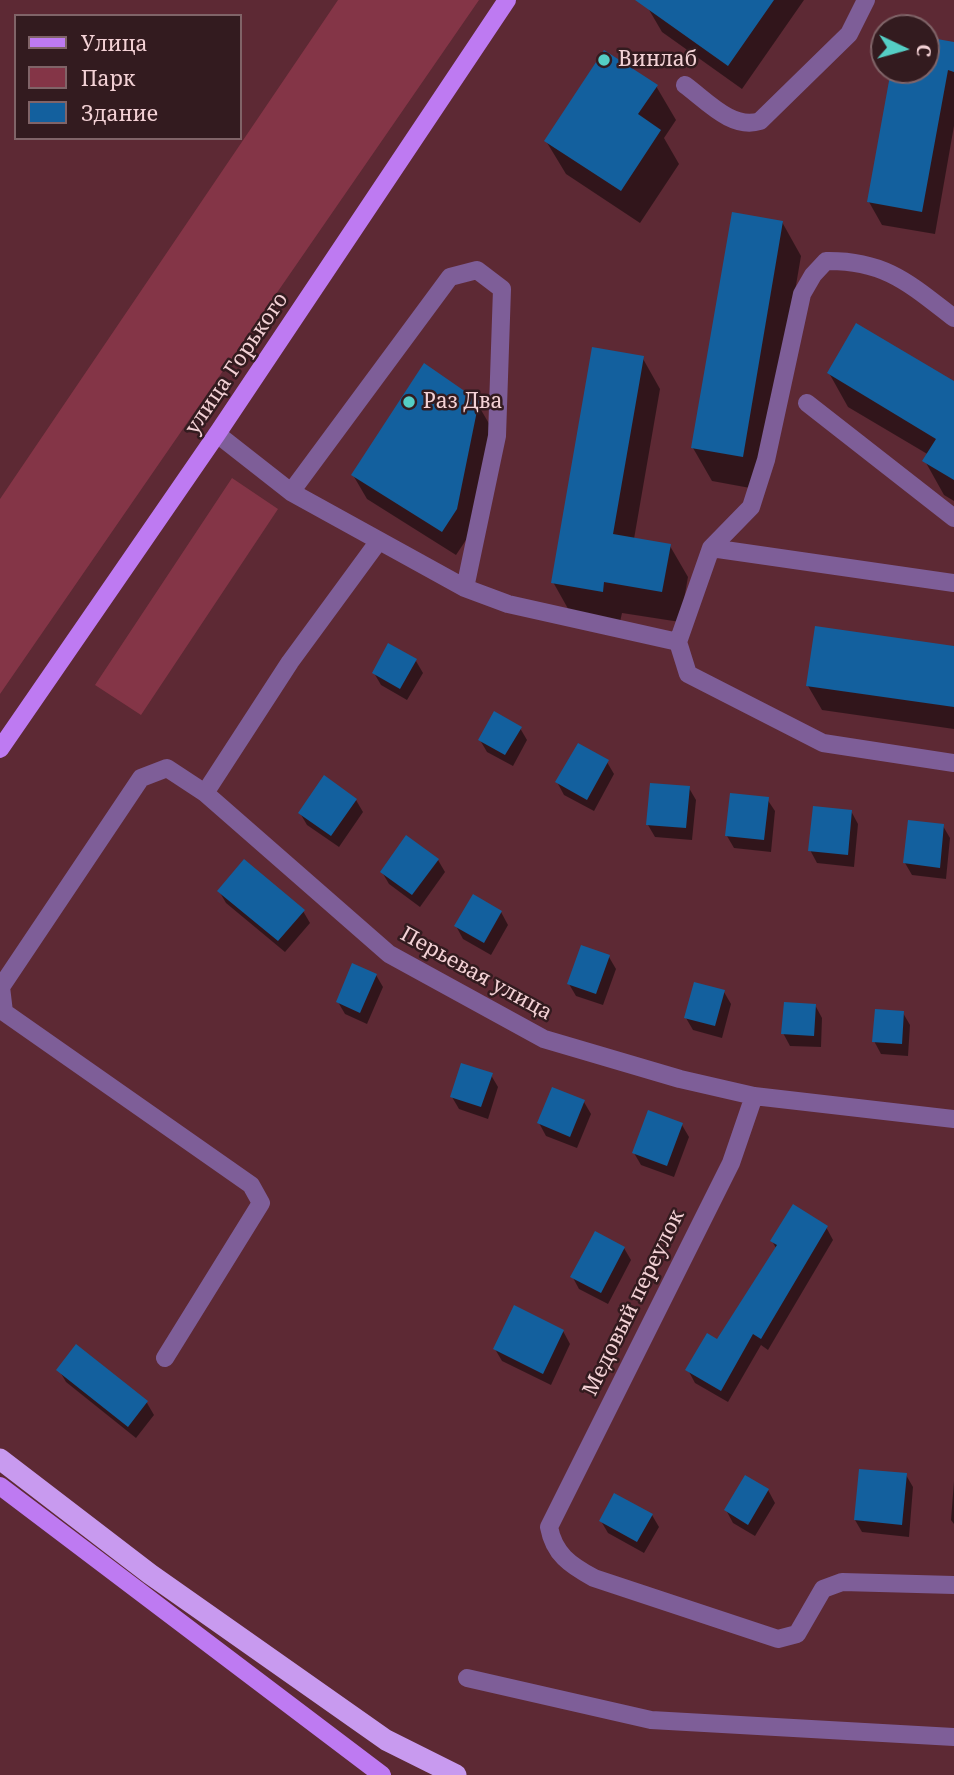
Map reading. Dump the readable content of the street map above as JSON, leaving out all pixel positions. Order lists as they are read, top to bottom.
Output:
{
  "streets": {
    "main road": ["улица Горького"],
    "street": ["Перьевая улица", "Медовый переулок"]
  },
  "crossings": [
    ["Перьевая улица", "Медовый переулок"]
  ],
  "places": ["Винлаб", "Раз Два"],
  "legend": ["Улица", "Парк", "Здание"],
  "north": "right"
}
